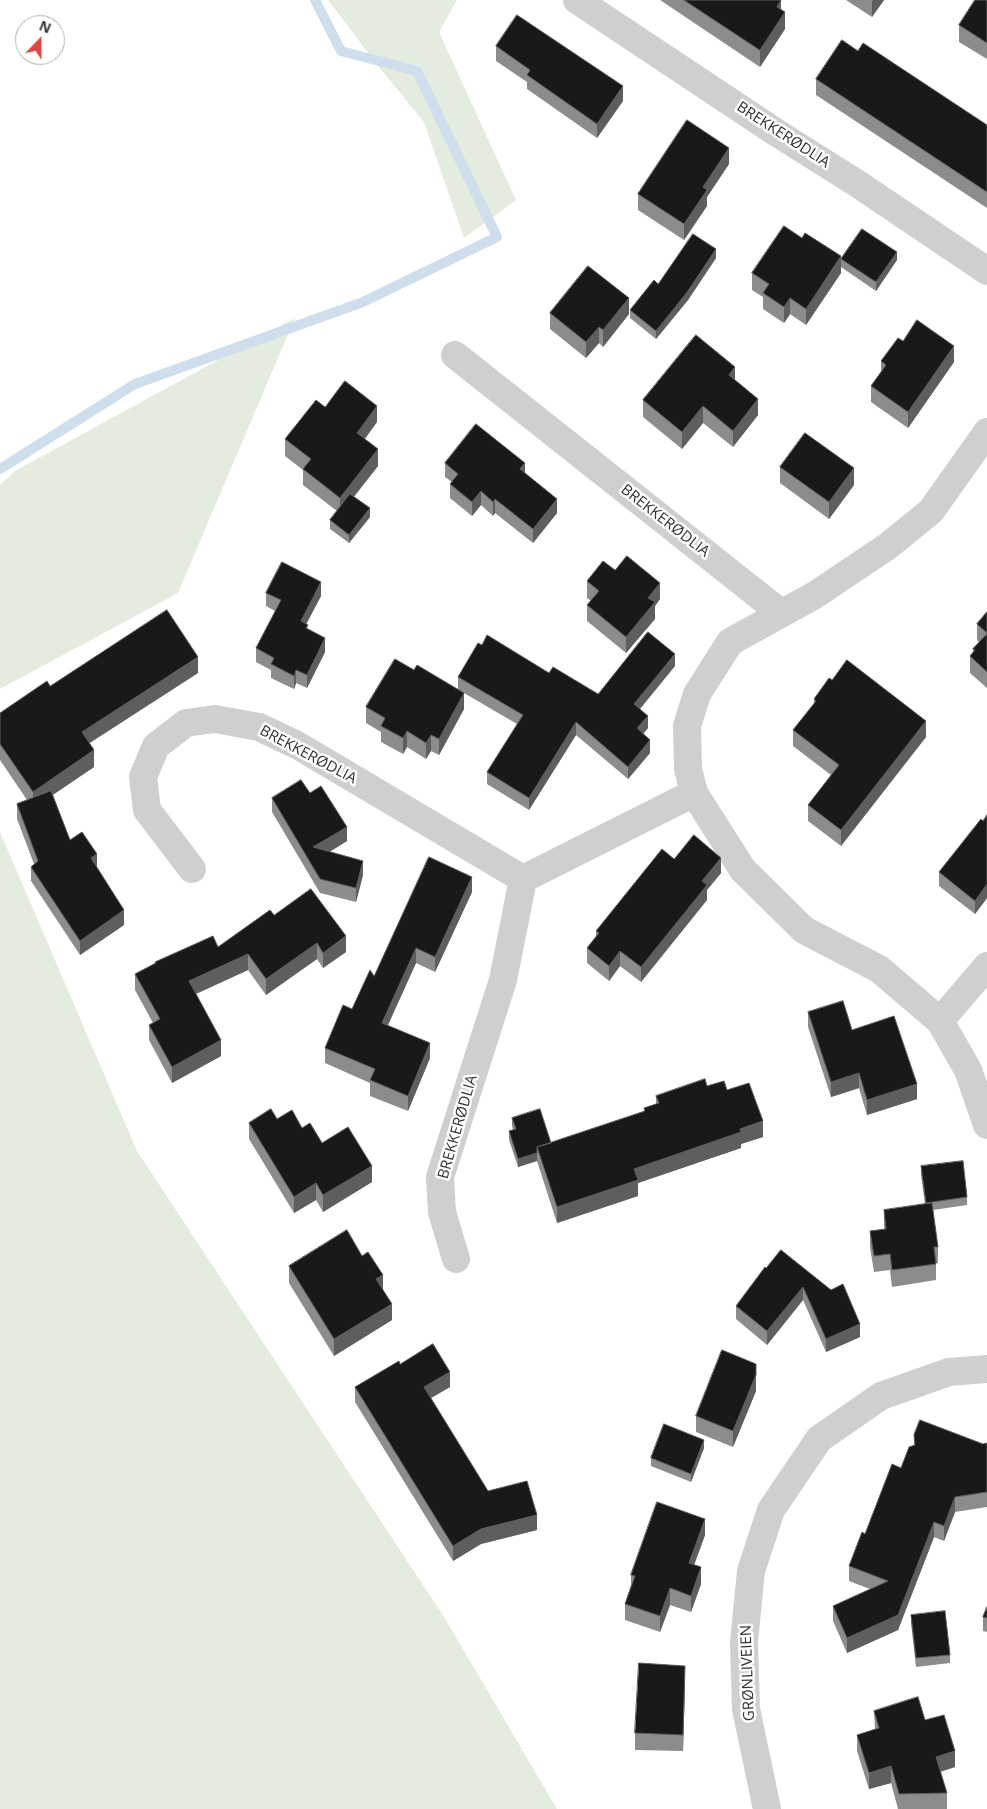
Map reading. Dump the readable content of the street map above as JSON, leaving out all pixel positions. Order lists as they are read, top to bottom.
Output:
{
  "streets": {
    "street": ["BREKKERØDLIA", "GRØNLIVEIEN"]
  },
  "north": "top"
}
